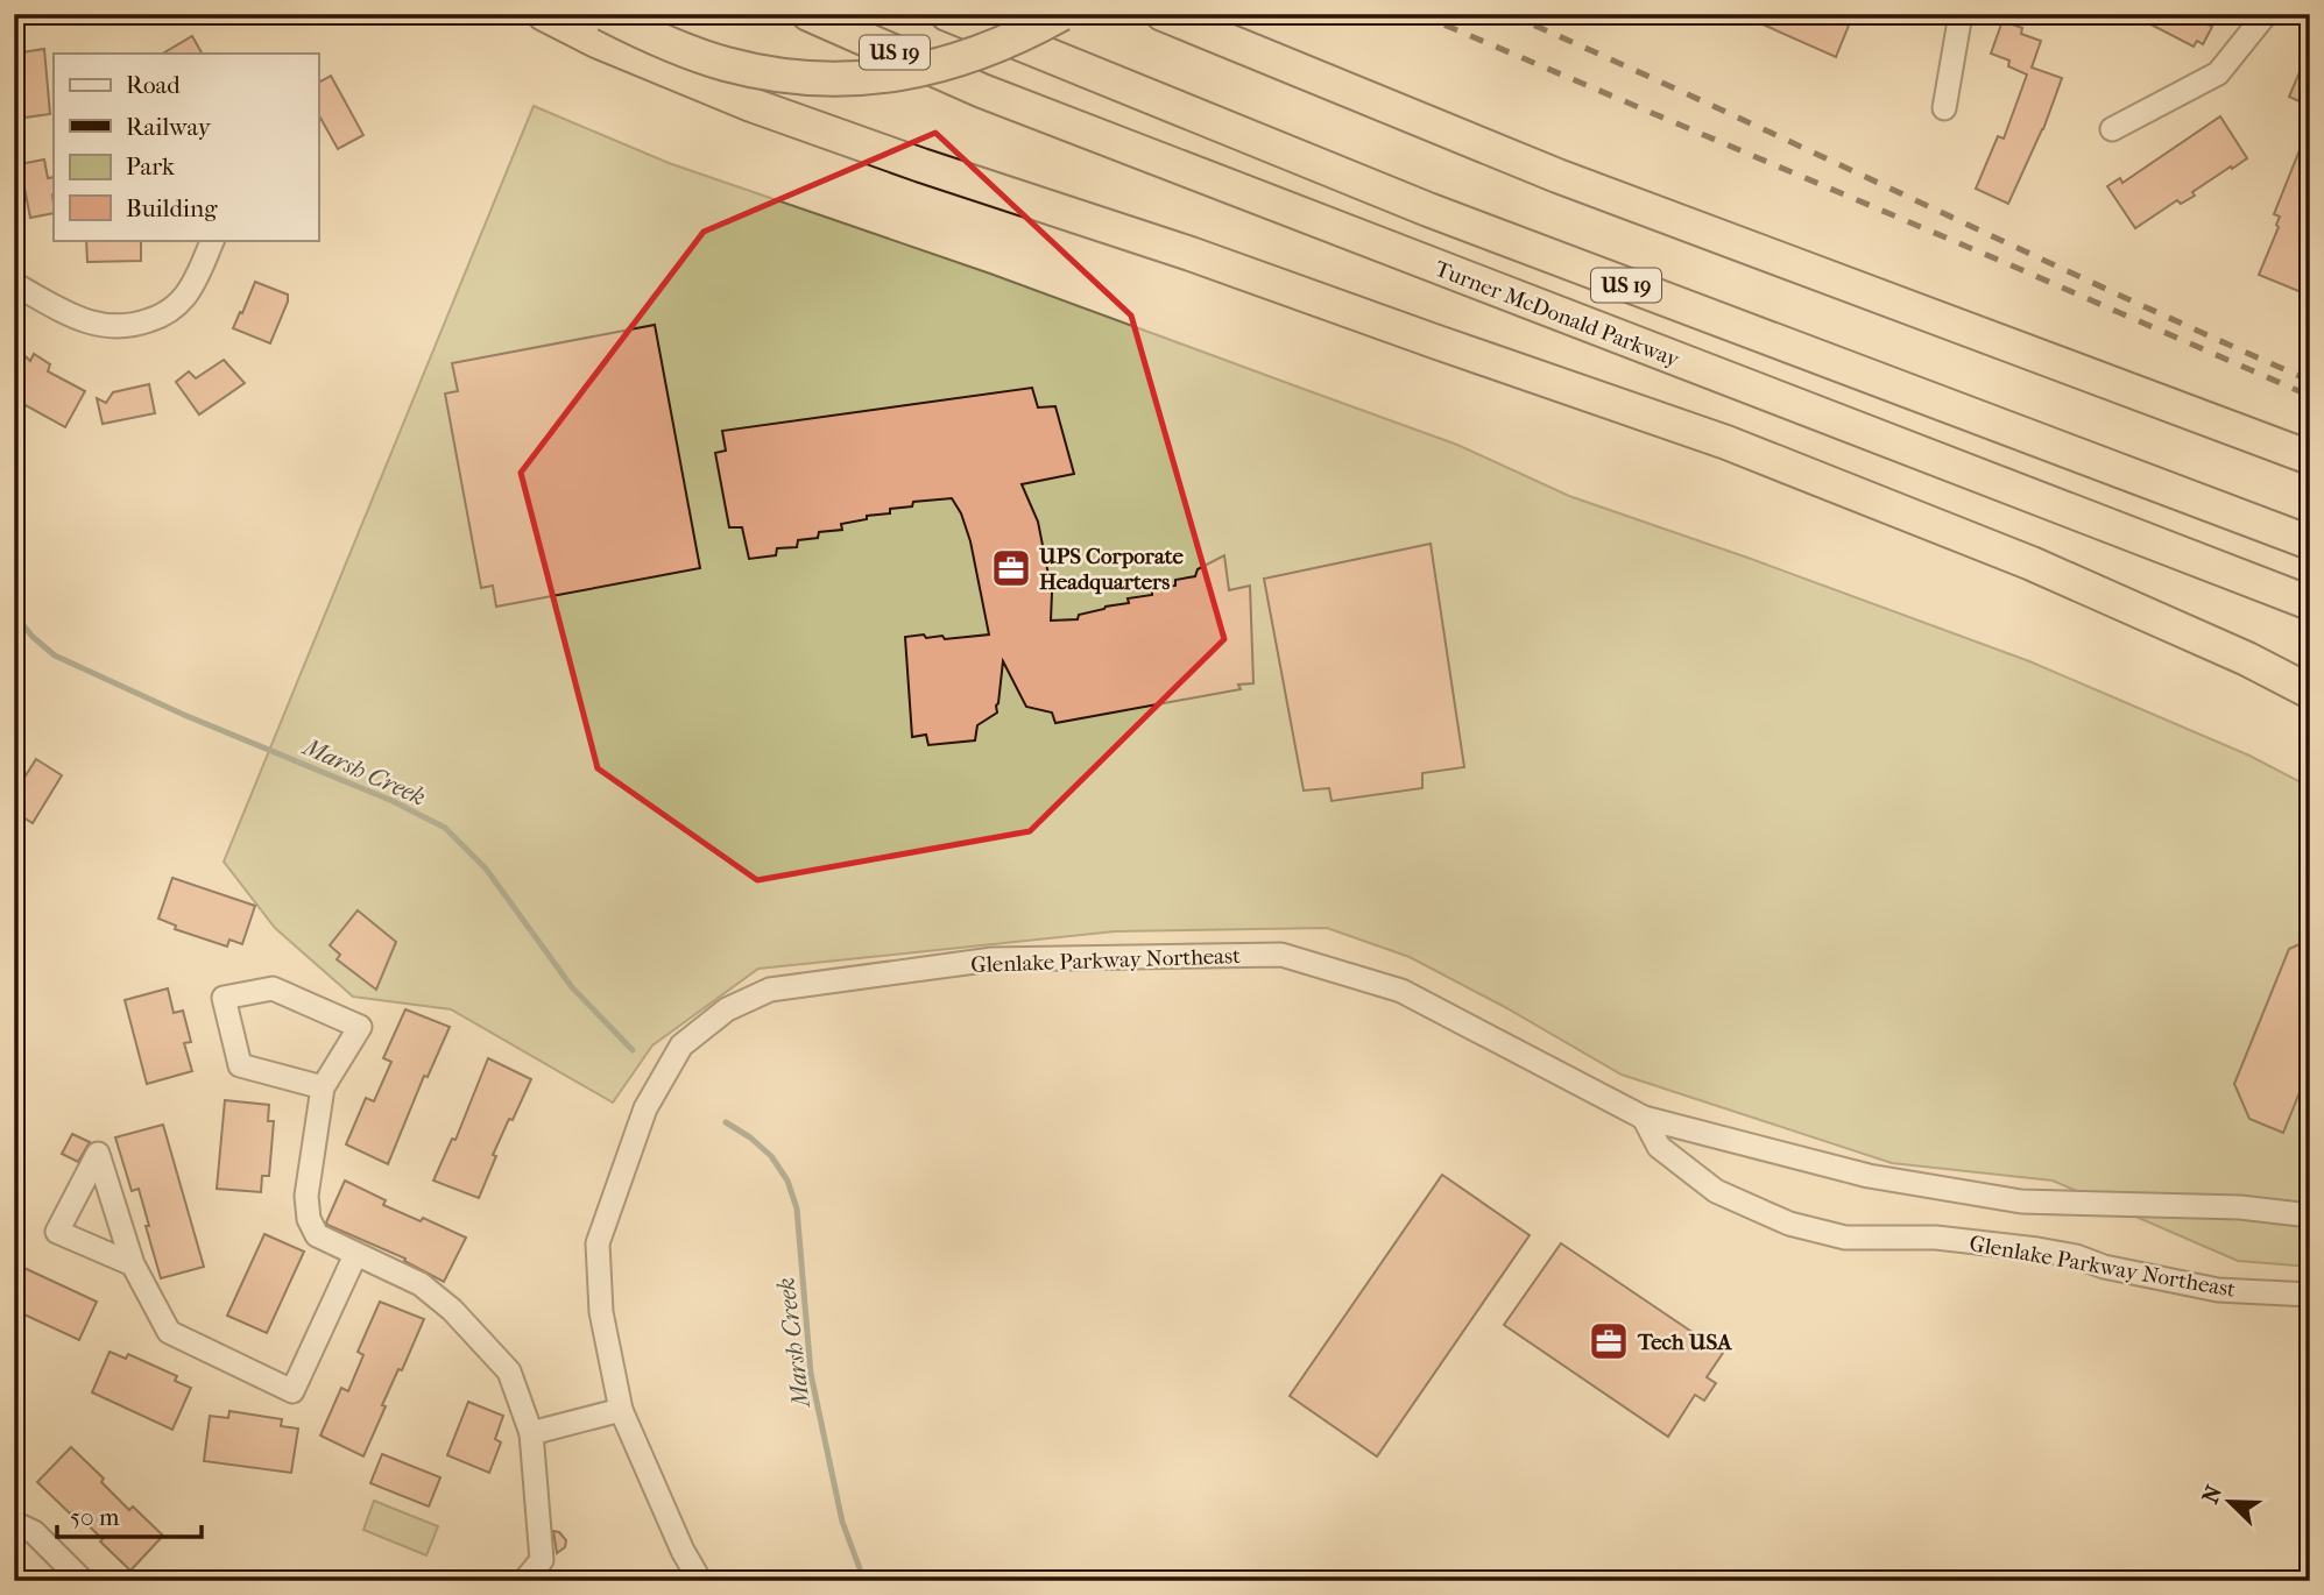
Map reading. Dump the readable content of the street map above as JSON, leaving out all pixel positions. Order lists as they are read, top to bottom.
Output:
{
  "streets": {
    "highway": ["US 19", "Turner McDonald Parkway"],
    "street": ["Glenlake Parkway Northeast"]
  },
  "water": ["Marsh Creek"],
  "places": {
    "office": ["UPS Corporate Headquarters", "Tech USA"]
  },
  "legend": [
    "Road",
    "Railway",
    "Park",
    "Building"
  ],
  "scale_bar": "50 m",
  "north": "top left"
}
